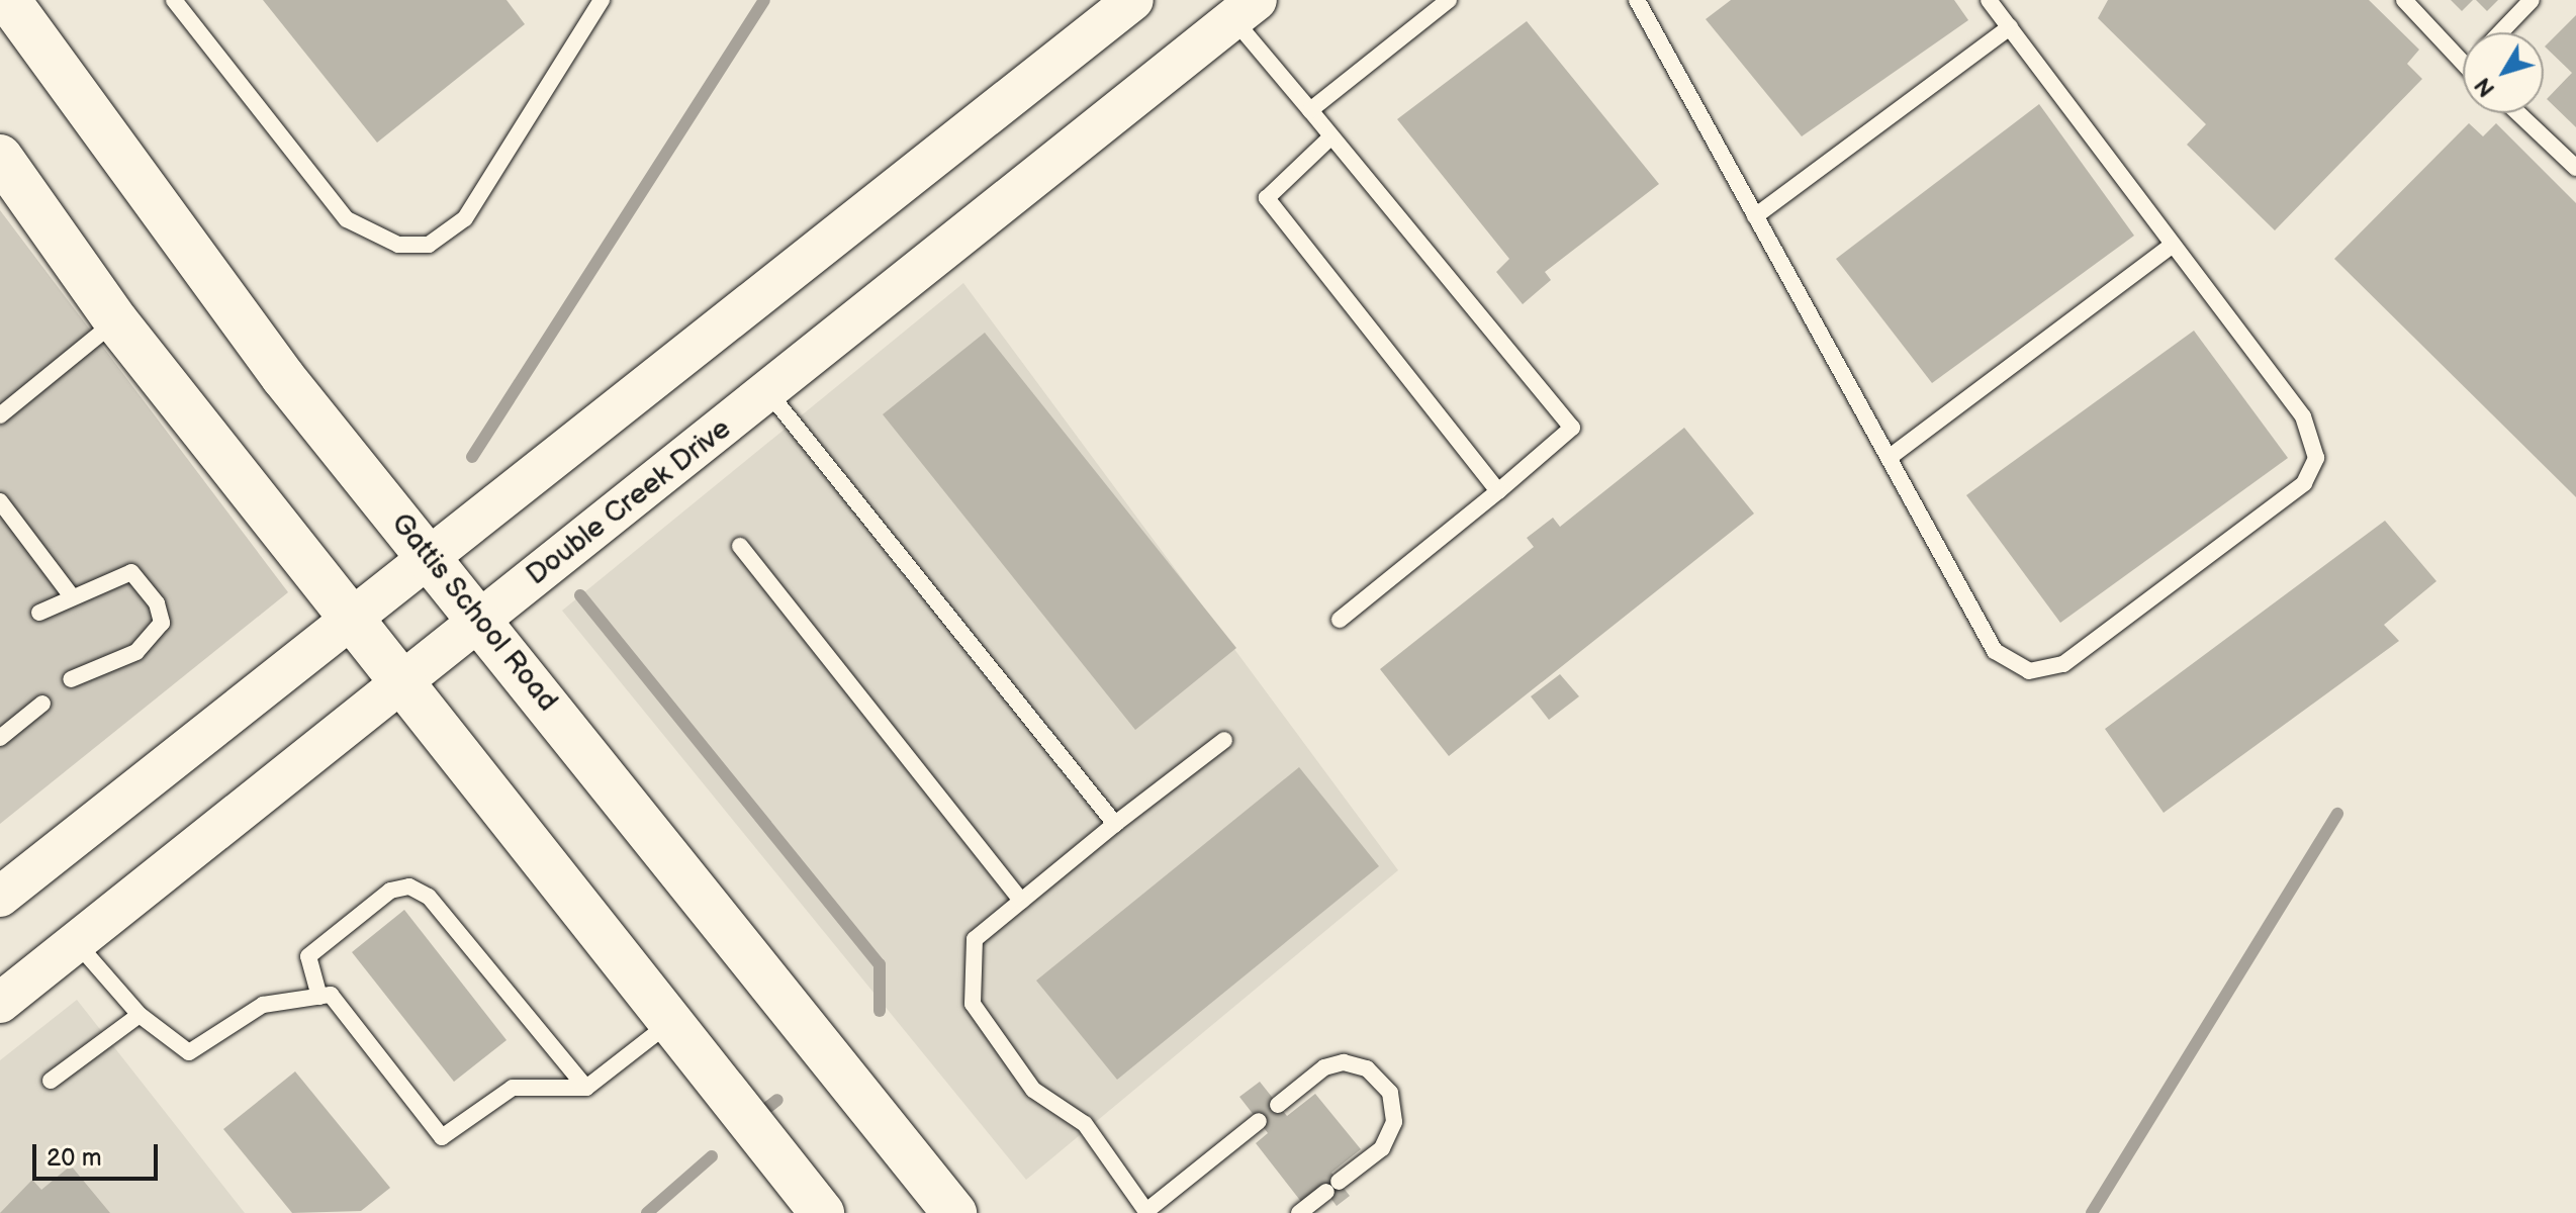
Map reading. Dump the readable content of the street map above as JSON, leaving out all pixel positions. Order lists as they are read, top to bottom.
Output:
{
  "streets": {
    "main road": ["Gattis School Road"],
    "street": ["Double Creek Drive"]
  },
  "crossings": [
    ["Double Creek Drive", "Gattis School Road"]
  ],
  "scale_bar": "20 m",
  "north": "bottom left"
}
